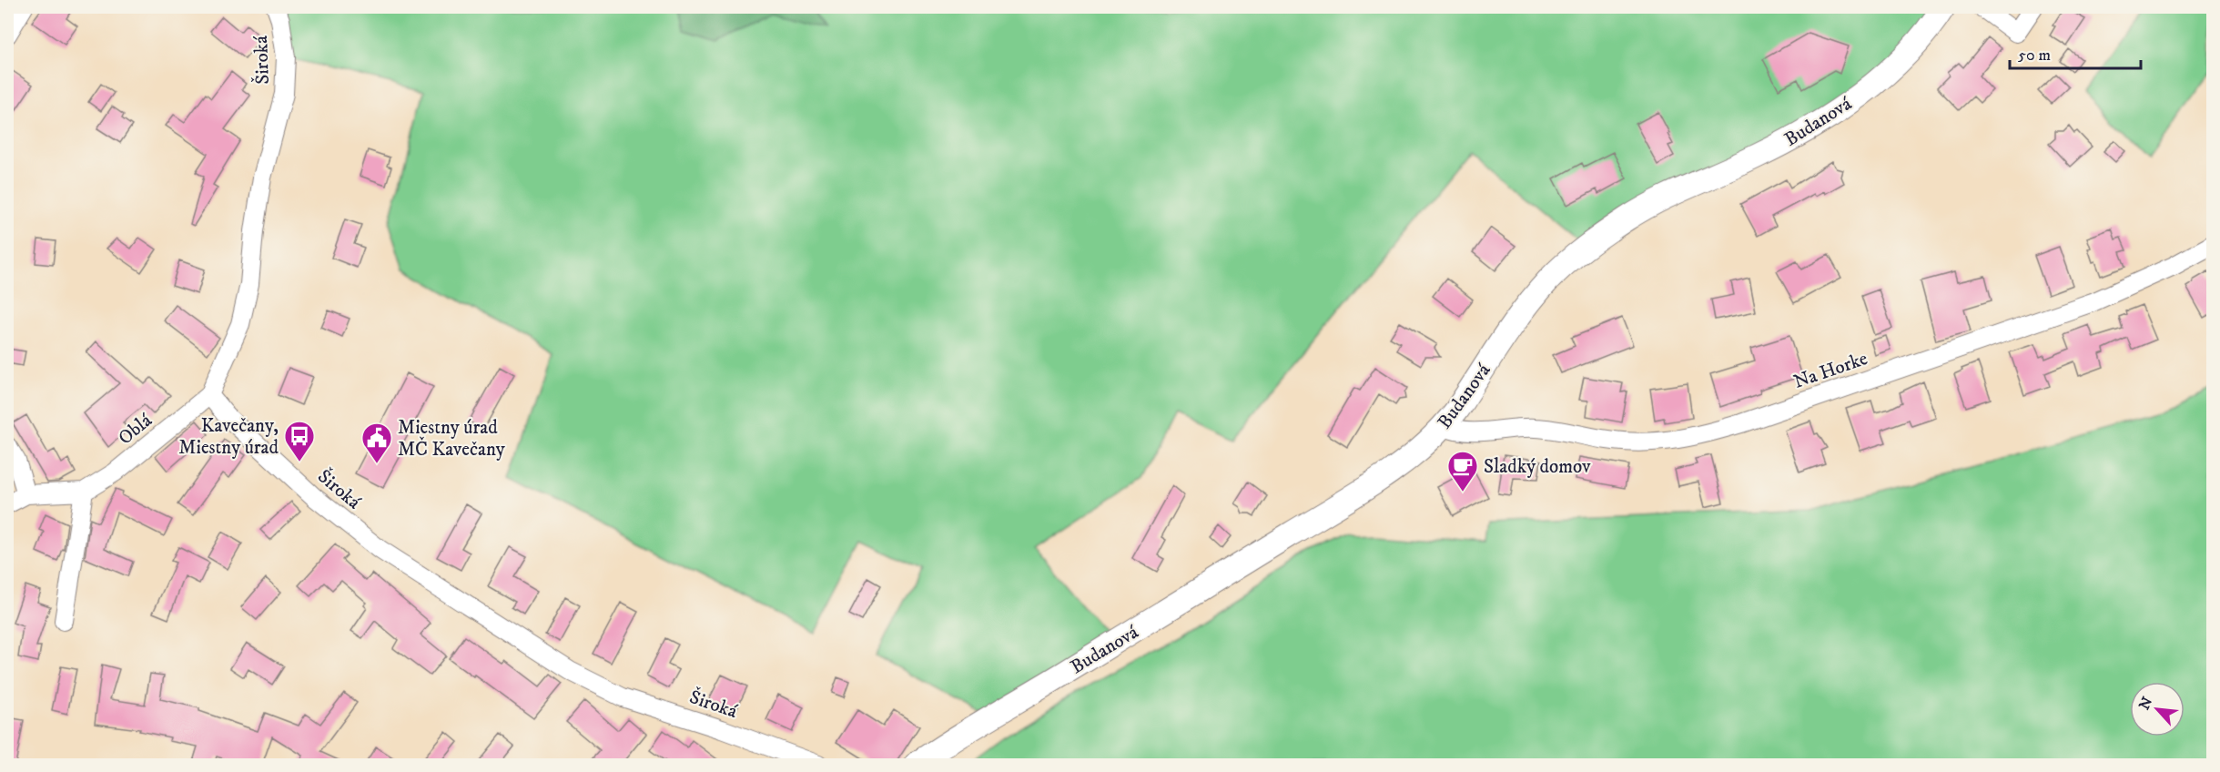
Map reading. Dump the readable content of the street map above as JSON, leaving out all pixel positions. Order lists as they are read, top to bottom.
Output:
{
  "streets": {
    "street": [
      "Široká",
      "Budanová",
      "Na Horke",
      "Oblá"
    ]
  },
  "crossings": [
    ["Široká", "Oblá"],
    ["Budanová", "Na Horke"]
  ],
  "places": {
    "bus stop": ["Kavečany, Miestny úrad"],
    "public building": ["Miestny úrad MČ Kavečany"],
    "cafe": ["Sladký domov"]
  },
  "scale_bar": "50 m",
  "north": "top left"
}
